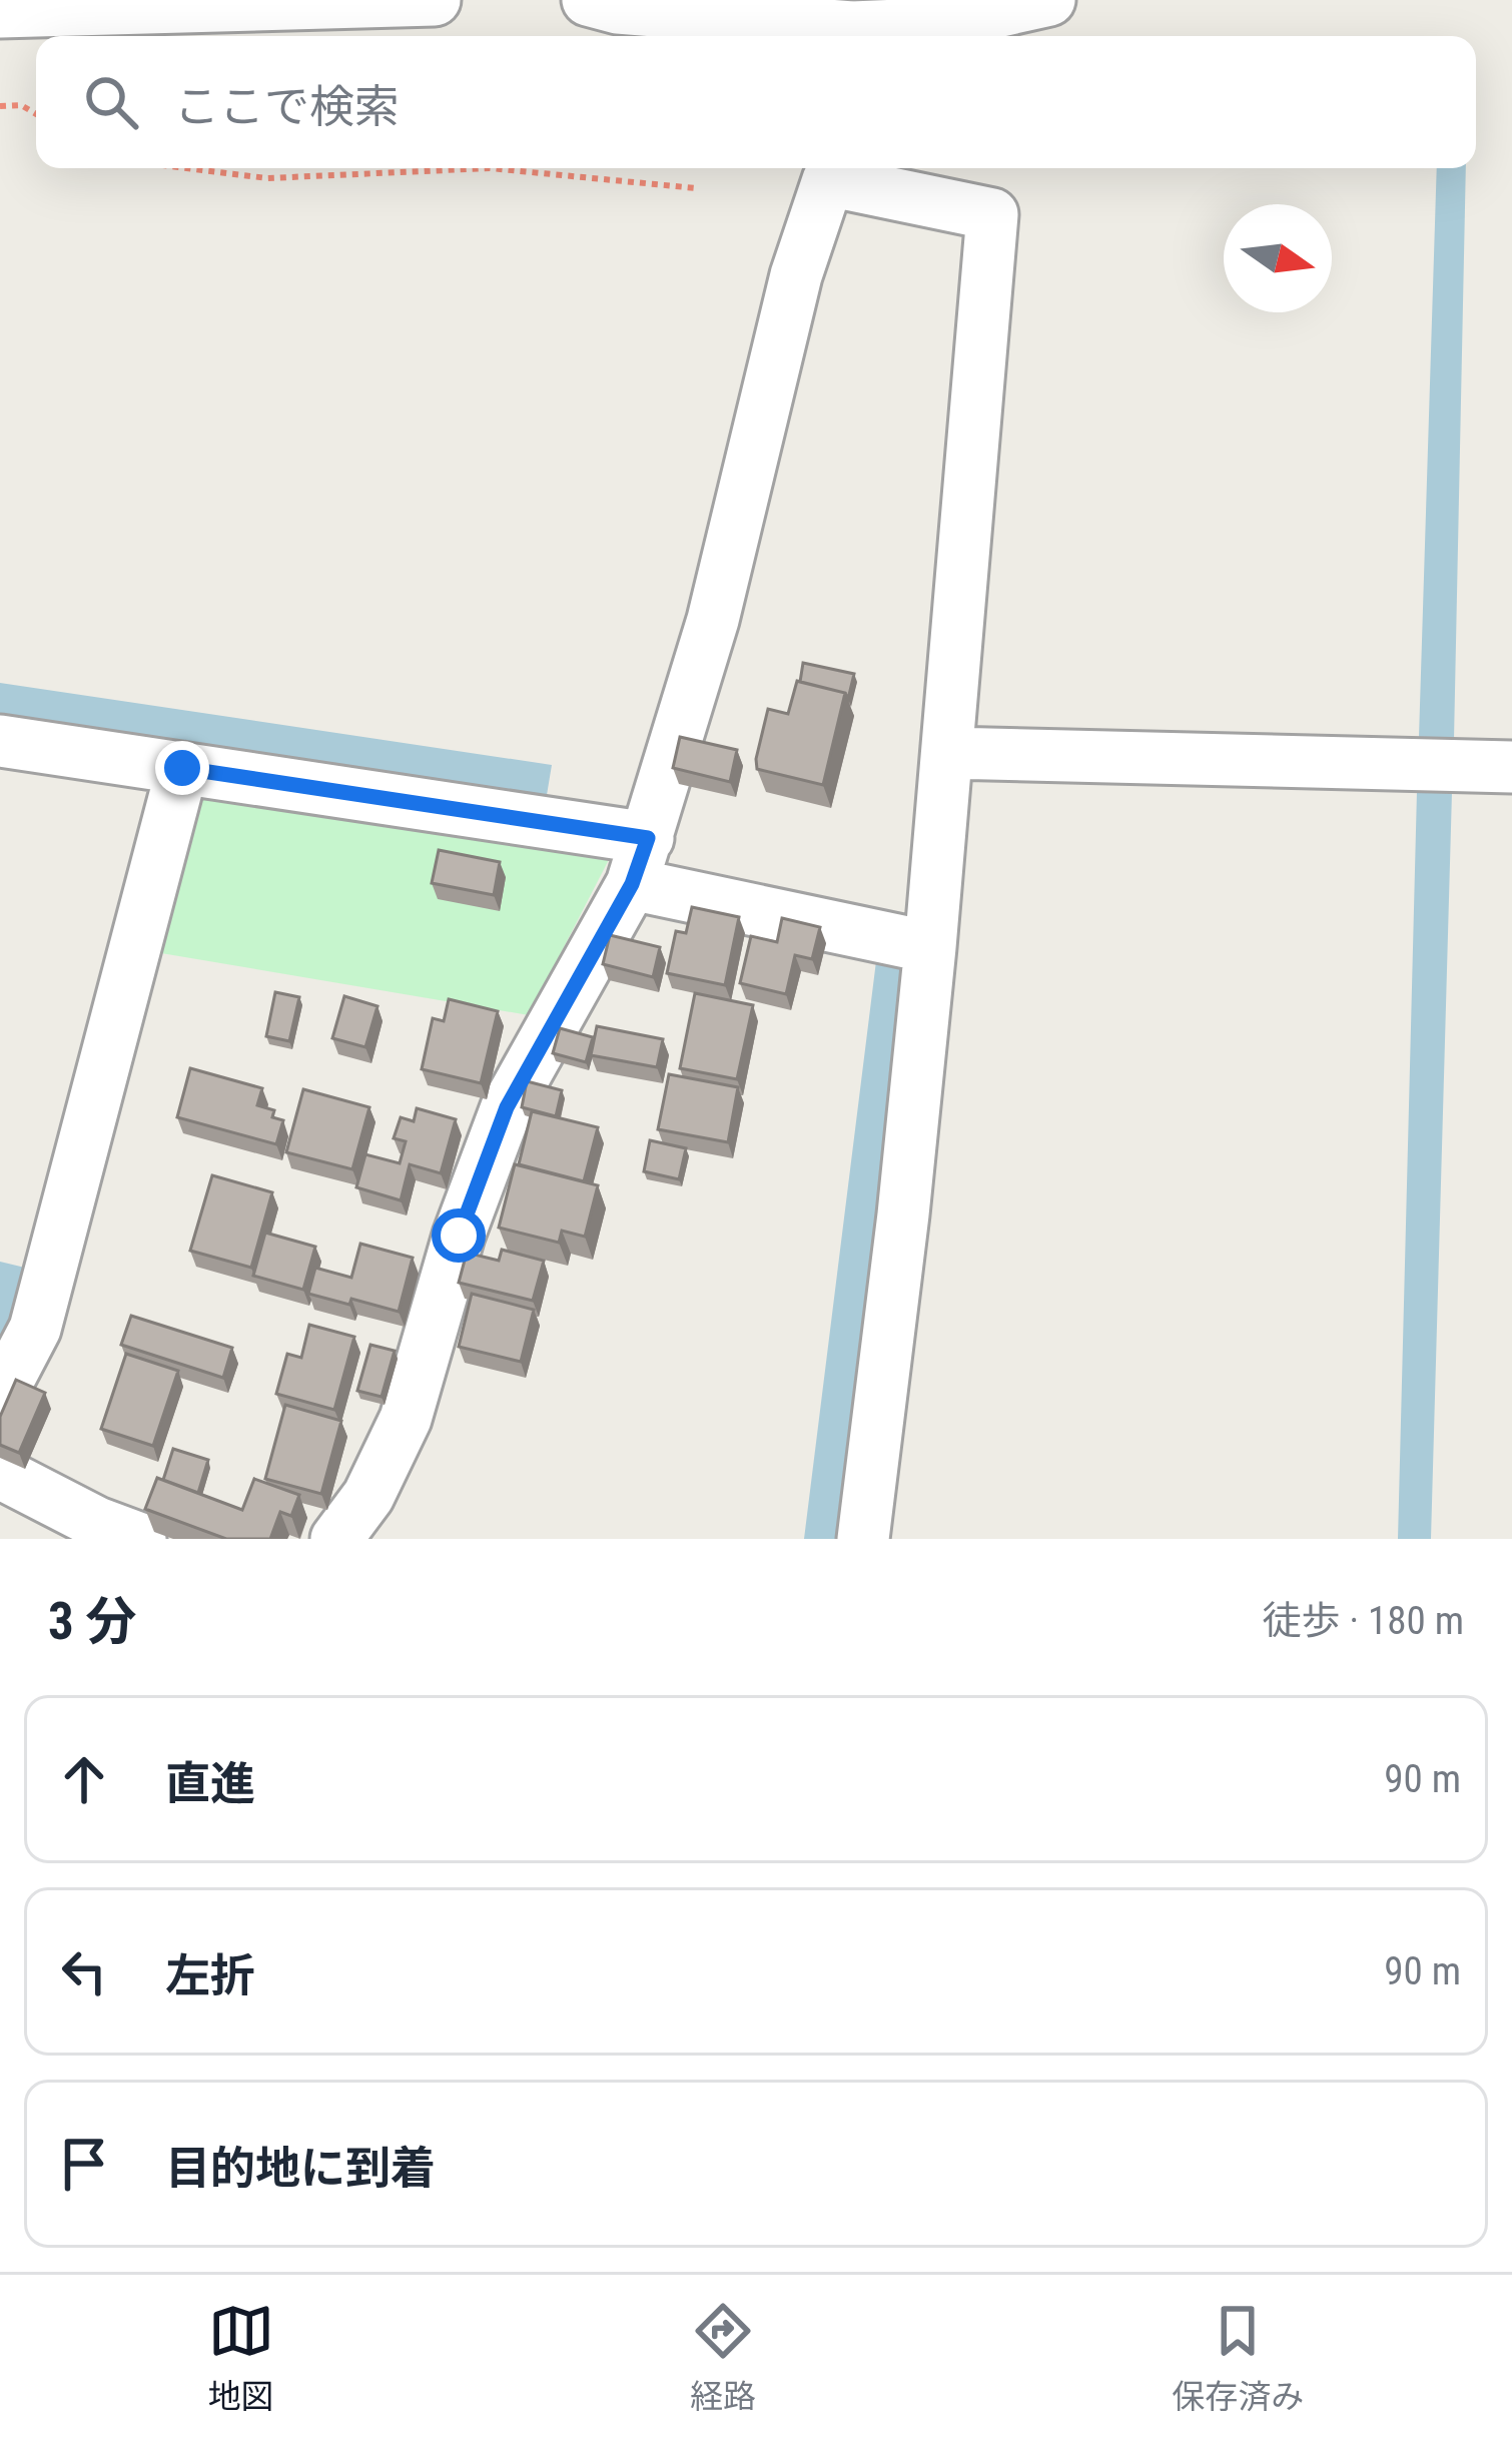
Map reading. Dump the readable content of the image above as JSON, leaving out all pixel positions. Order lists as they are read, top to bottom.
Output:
{
  "north": "right",
  "page": {
    "search": "ここで検索",
    "heading": ["3 分", "徒歩 · 180 m"],
    "list": [
      ["直進", "90 m"],
      ["左折", "90 m"],
      "目的地に到着"
    ],
    "nav": ["地図", "経路", "保存済み"]
  }
}
